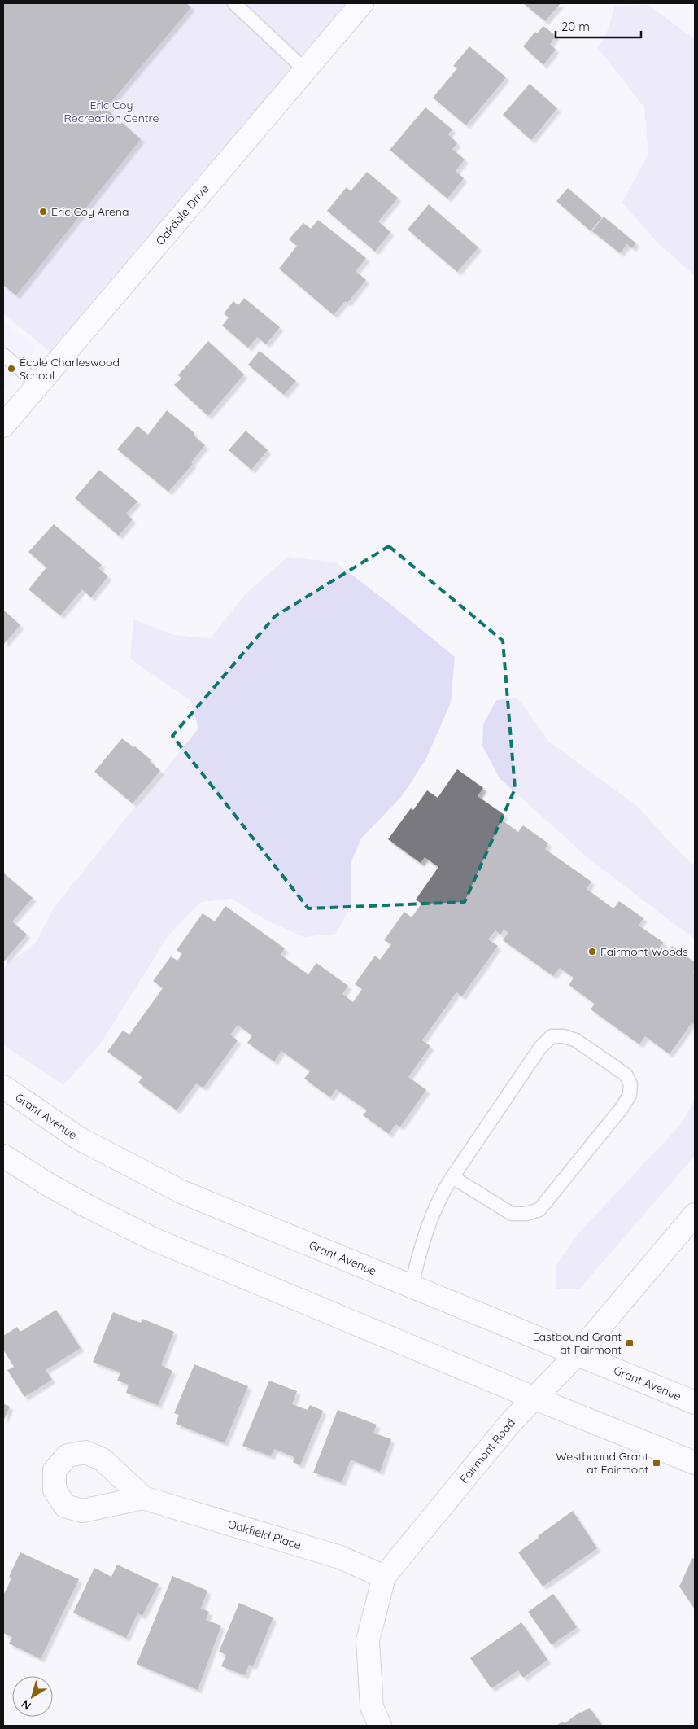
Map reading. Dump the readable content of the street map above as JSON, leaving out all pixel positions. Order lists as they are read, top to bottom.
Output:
{
  "streets": {
    "main road": [
      "Oakdale Drive",
      "Grant Avenue",
      "Fairmont Road",
      "Oakfield Place"
    ]
  },
  "crossings": [
    ["Grant Avenue", "Fairmont Road"],
    ["Fairmont Road", "Oakfield Place"]
  ],
  "parks": ["Eric Coy Recreation Centre"],
  "places": {
    "other": ["Eric Coy Arena", "École Charleswood School", "Fairmont Woods"],
    "transit": ["Eastbound Grant at Fairmont", "Westbound Grant at Fairmont"]
  },
  "scale_bar": "20 m",
  "north": "bottom left"
}
